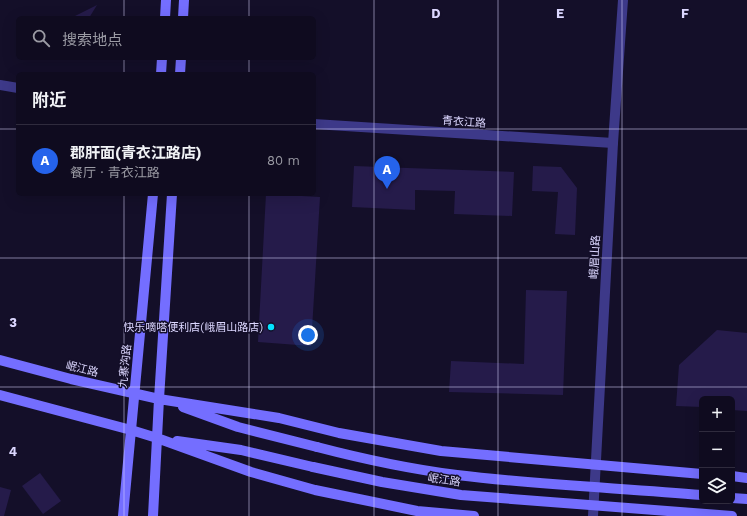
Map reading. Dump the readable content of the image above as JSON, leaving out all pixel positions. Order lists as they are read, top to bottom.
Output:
{
  "streets": {
    "main road": ["九寨沟路", "岷江路"],
    "street": ["青衣江路", "峨眉山路"]
  },
  "crossings": [
    ["青衣江路", "峨眉山路"],
    ["峨眉山路", "岷江路"],
    ["九寨沟路", "岷江路"]
  ],
  "places": ["快乐嘀嗒便利店(峨眉山路店)"],
  "page": {
    "search": "搜索地点",
    "heading": "附近",
    "list": [
      {
        "mark": "A",
        "name": "郡肝面(青衣江路店)",
        "note": "餐厅 · 青衣江路",
        "value": "80 m"
      }
    ],
    "pins": "A",
    "map_buttons": ["+", "−"]
  },
  "grid": {
    "columns": ["D", "E", "F"],
    "rows": ["3", "4"]
  }
}
